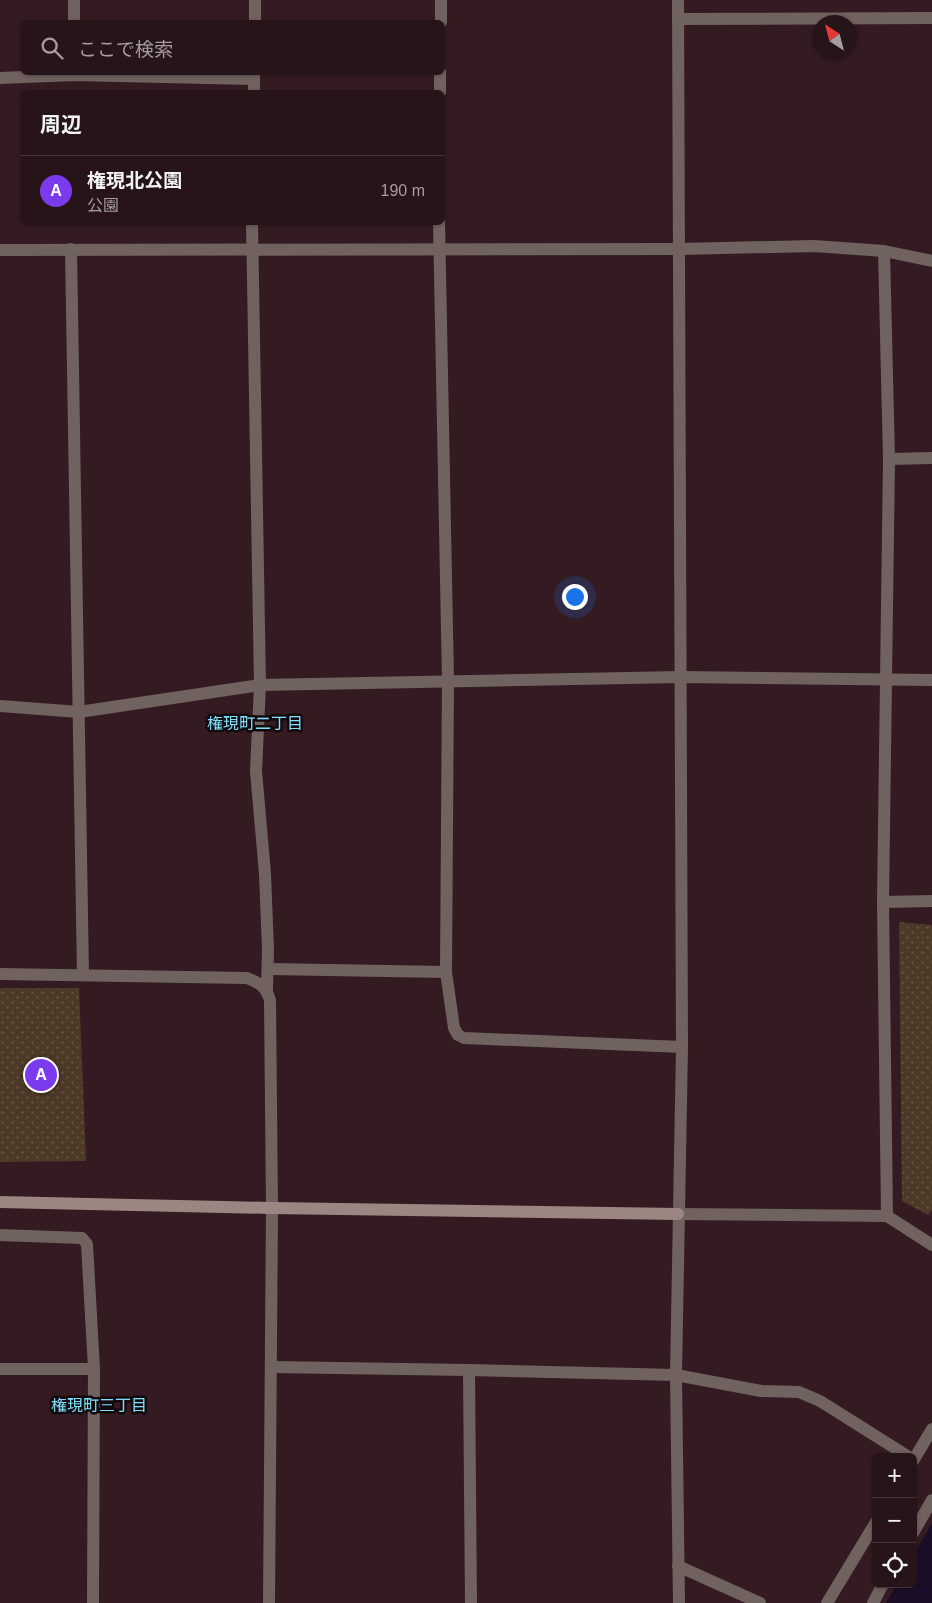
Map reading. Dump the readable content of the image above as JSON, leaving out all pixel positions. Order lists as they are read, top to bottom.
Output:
{
  "districts": ["権現町二丁目", "権現町三丁目"],
  "north": "top left",
  "page": {
    "search": "ここで検索",
    "heading": "周辺",
    "list": [
      {
        "mark": "A",
        "name": "権現北公園",
        "note": "公園",
        "value": "190 m"
      }
    ],
    "pins": "A",
    "map_buttons": ["+", "−"]
  }
}
